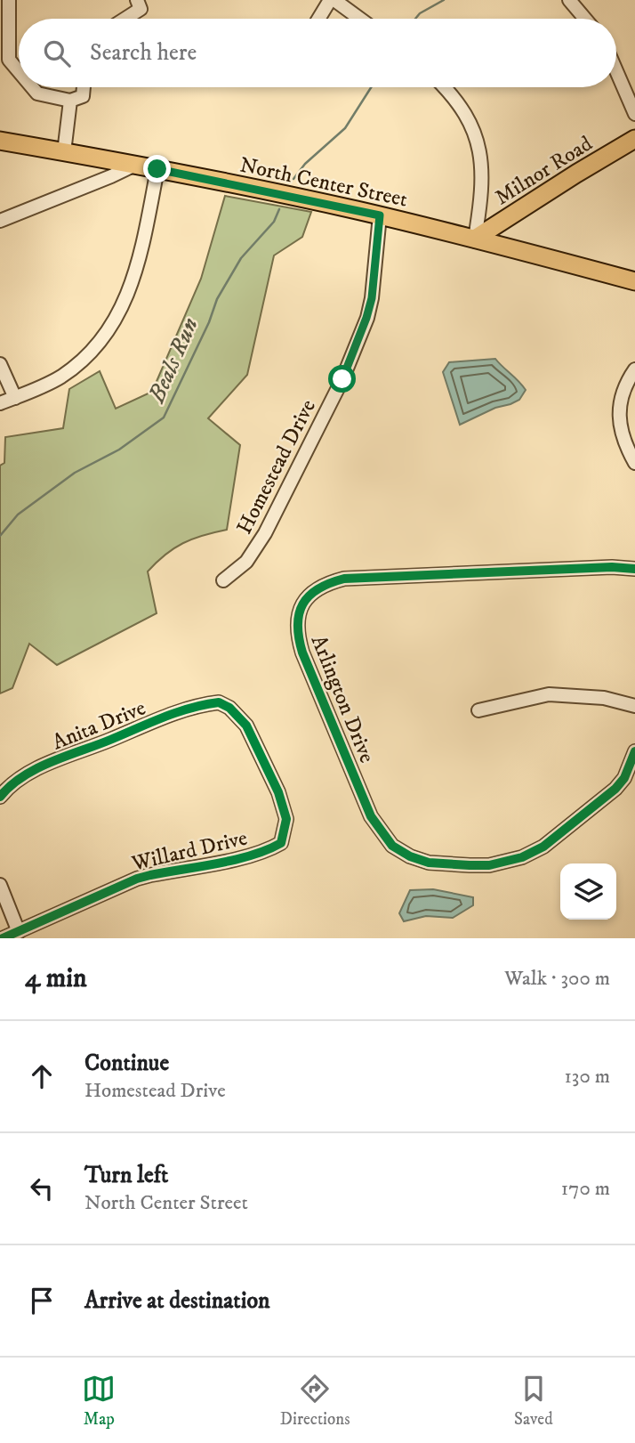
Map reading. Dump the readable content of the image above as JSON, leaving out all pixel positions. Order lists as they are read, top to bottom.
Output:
{
  "streets": {
    "main road": ["Milnor Road", "North Center Street"],
    "street": [
      "Homestead Drive",
      "Arlington Drive",
      "Anita Drive",
      "Willard Drive"
    ]
  },
  "crossings": [
    ["Milnor Road", "North Center Street"],
    ["North Center Street", "Homestead Drive"],
    ["Anita Drive", "Willard Drive"]
  ],
  "water": ["Beals Run"],
  "page": {
    "search": "Search here",
    "heading": ["4 min", "Walk · 300 m"],
    "list": [
      ["Continue", "Homestead Drive", "130 m"],
      ["Turn left", "North Center Street", "170 m"],
      "Arrive at destination"
    ],
    "nav": ["Map", "Directions", "Saved"]
  }
}
